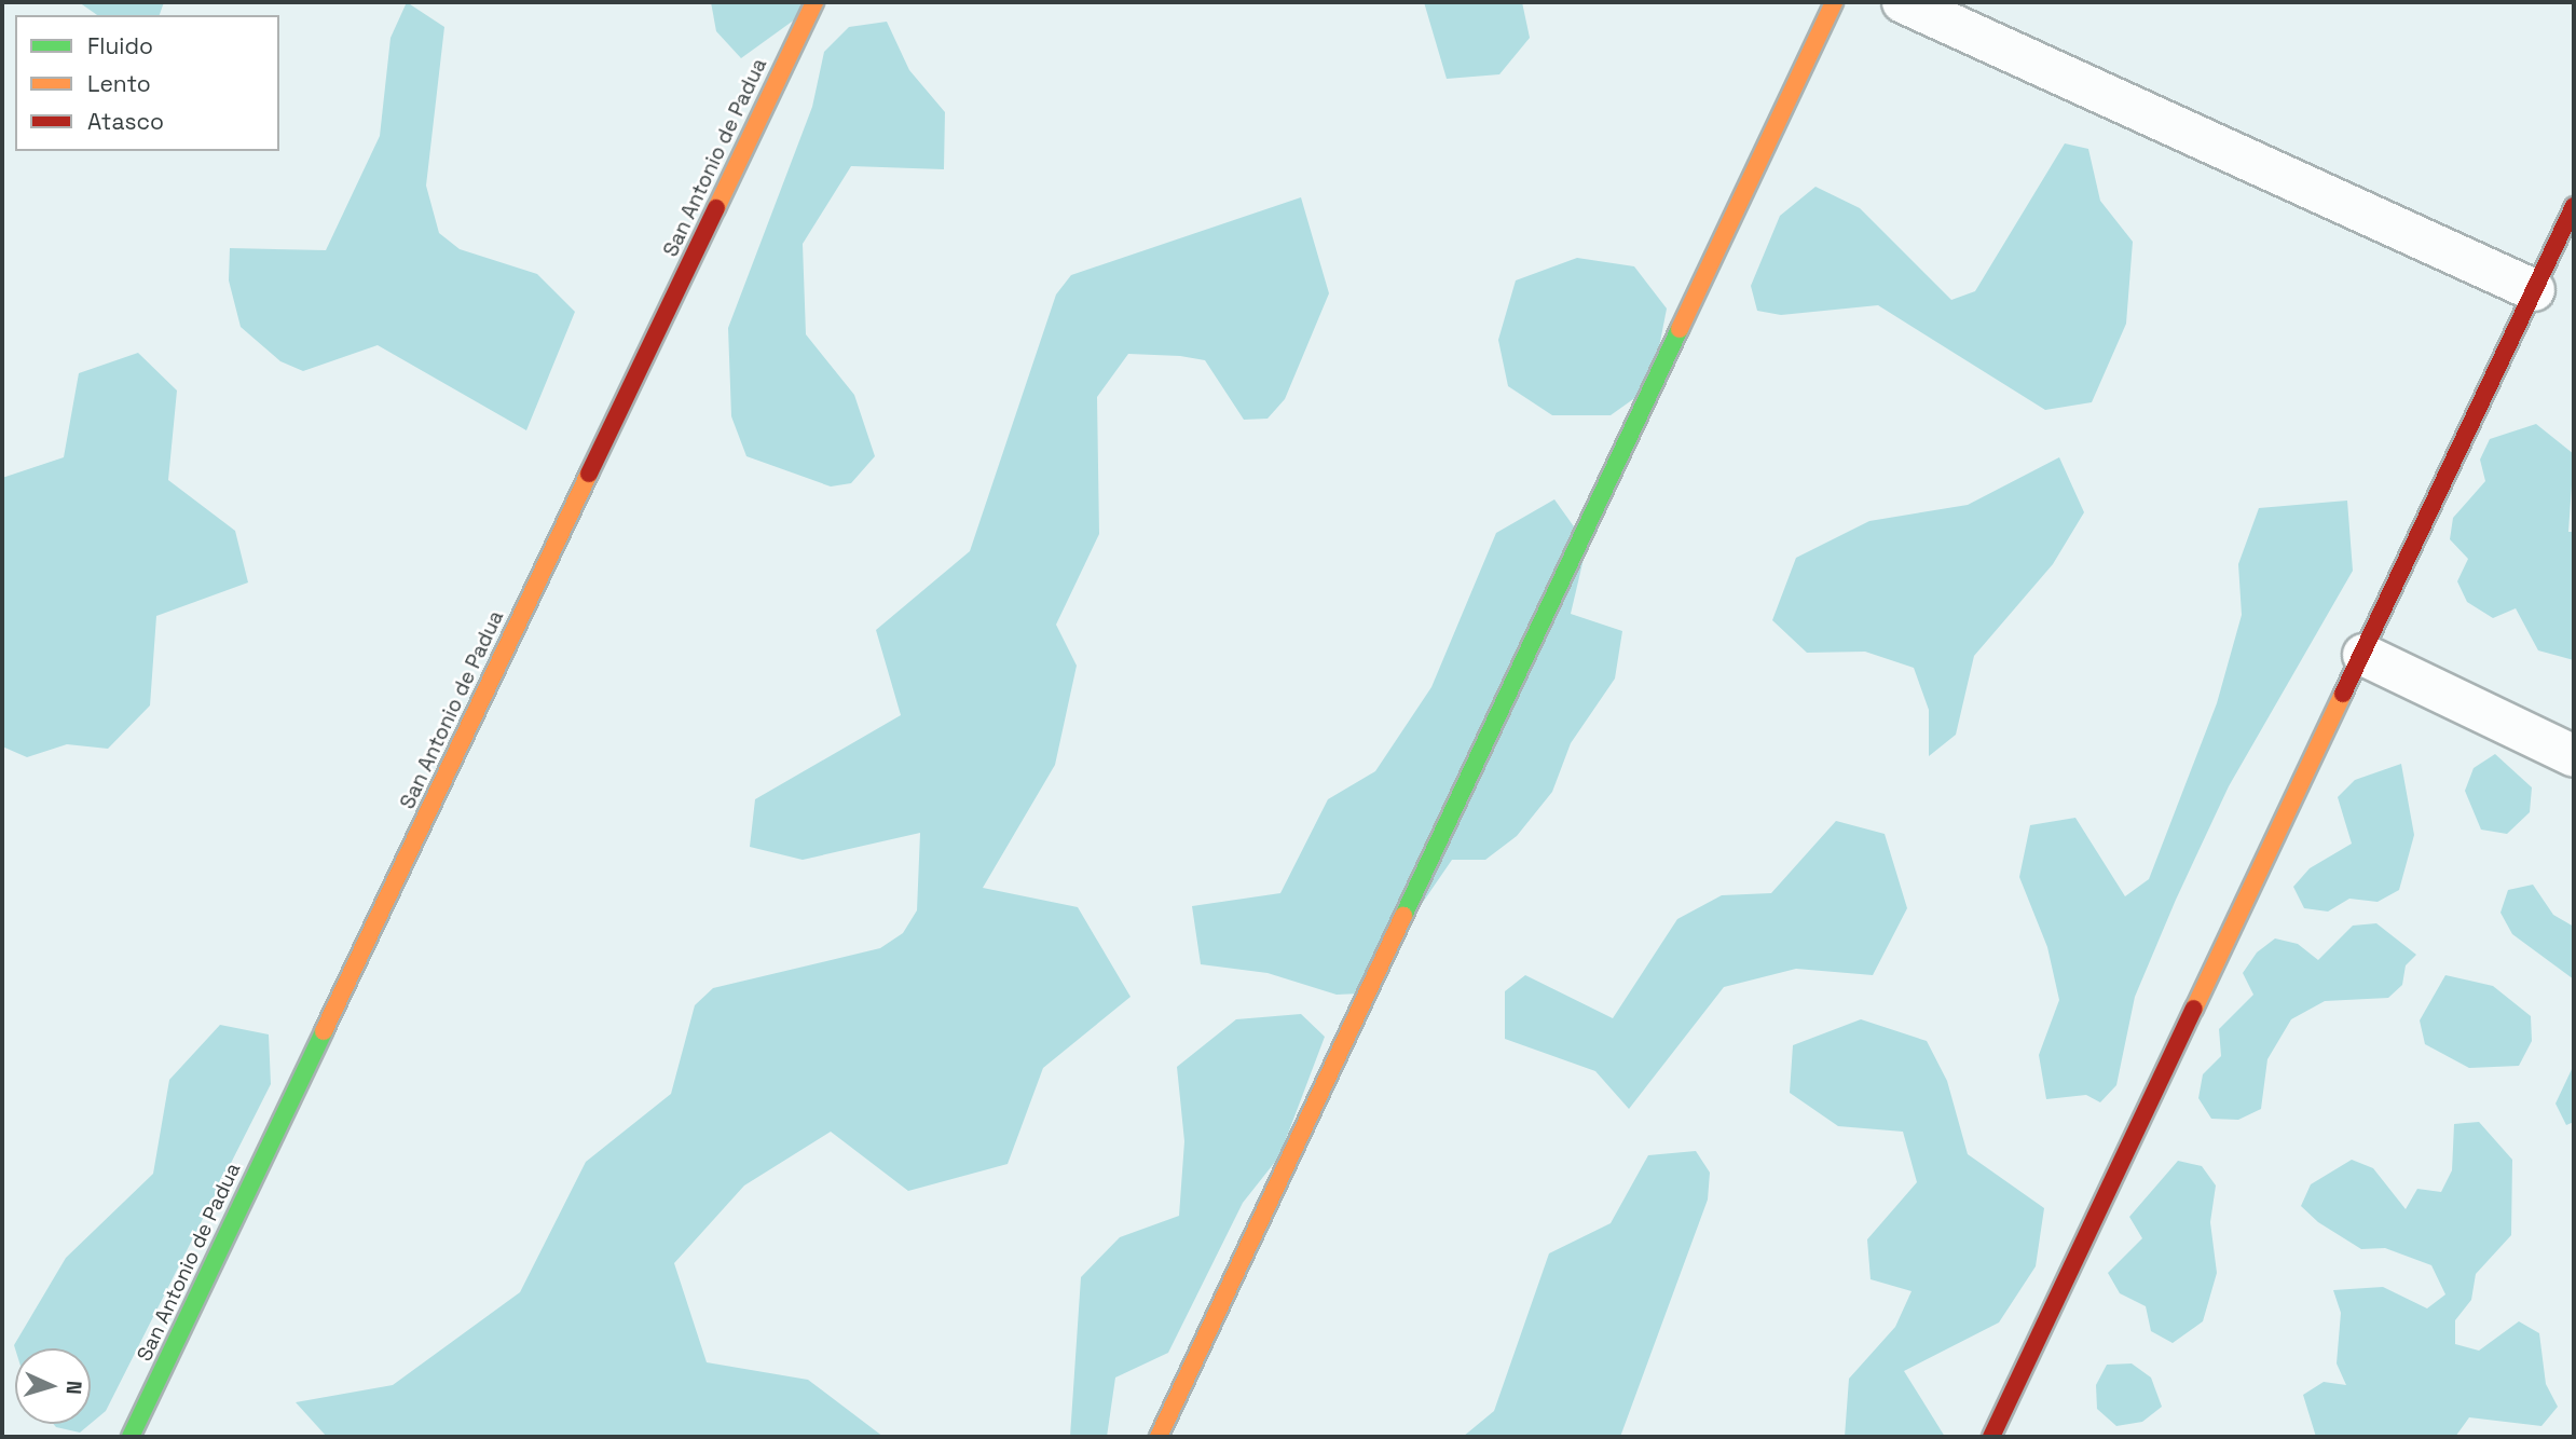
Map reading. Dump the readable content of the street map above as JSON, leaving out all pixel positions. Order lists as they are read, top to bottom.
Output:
{
  "streets": {
    "street": ["San Antonio de Padua"]
  },
  "legend": ["Fluido", "Lento", "Atasco"],
  "north": "right"
}
